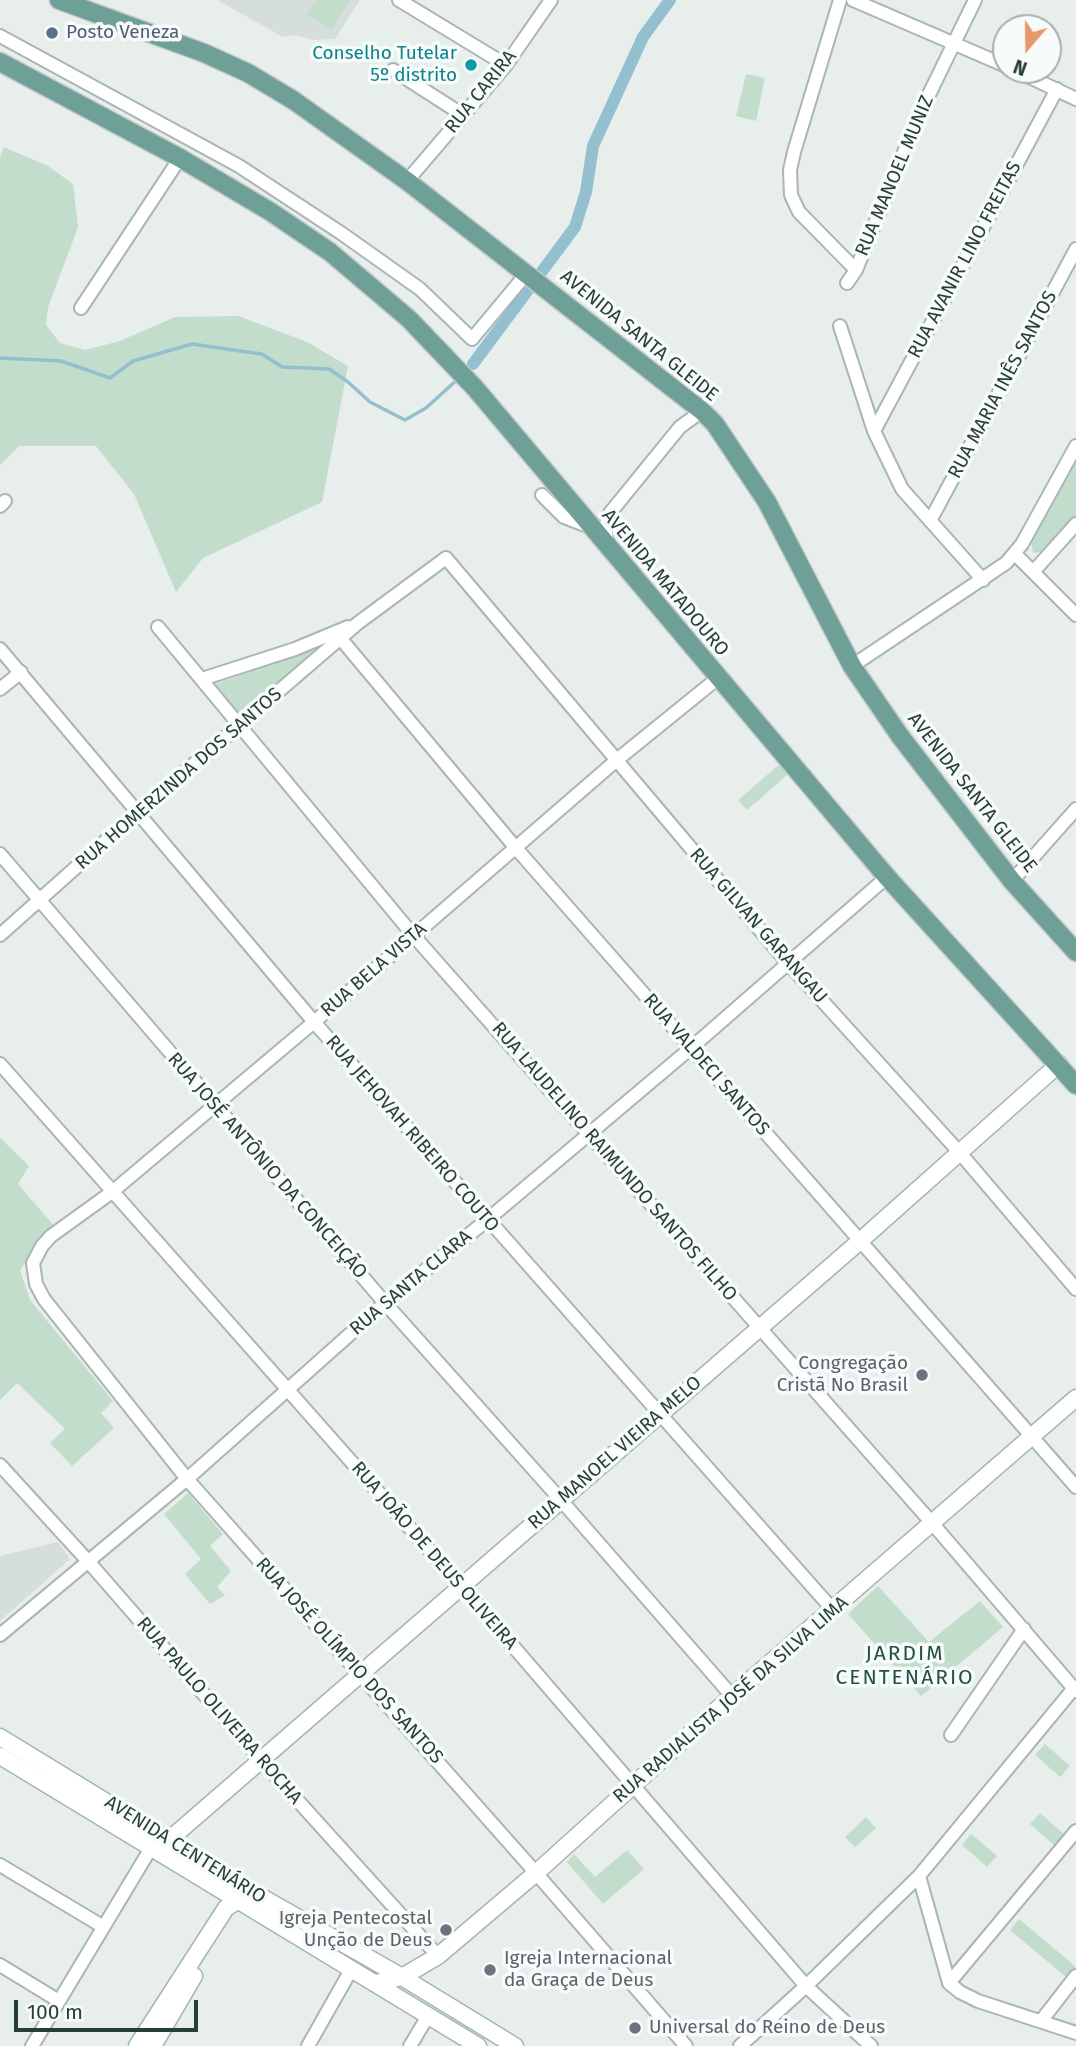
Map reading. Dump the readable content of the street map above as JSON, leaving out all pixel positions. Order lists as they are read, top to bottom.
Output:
{
  "streets": {
    "main road": ["AVENIDA SANTA GLEIDE", "AVENIDA MATADOURO"],
    "street": [
      "RUA CARIRA",
      "RUA MANOEL MUNIZ",
      "RUA AVANIR LINO FREITAS",
      "RUA MARIA INÊS SANTOS",
      "RUA HOMERZINDA DOS SANTOS",
      "RUA GILVAN GARANGAU",
      "RUA BELA VISTA",
      "RUA VALDECI SANTOS",
      "RUA JEHOVAH RIBEIRO COUTO",
      "RUA LAUDELINO RAIMUNDO SANTOS FILHO",
      "RUA JOSÉ ANTÔNIO DA CONCEIÇÃO",
      "RUA SANTA CLARA",
      "RUA MANOEL VIEIRA MELO",
      "RUA JOÃO DE DEUS OLIVEIRA",
      "RUA JOSÉ OLÍMPIO DOS SANTOS",
      "RUA RADIALISTA JOSÉ DA SILVA LIMA",
      "RUA PAULO OLIVEIRA ROCHA",
      "AVENIDA CENTENÁRIO"
    ]
  },
  "crossings": [
    ["RUA CARIRA", "AVENIDA SANTA GLEIDE"],
    ["AVENIDA MATADOURO", "RUA BELA VISTA"],
    ["AVENIDA MATADOURO", "RUA SANTA CLARA"],
    ["AVENIDA MATADOURO", "RUA MANOEL VIEIRA MELO"],
    ["RUA HOMERZINDA DOS SANTOS", "RUA GILVAN GARANGAU"],
    ["RUA HOMERZINDA DOS SANTOS", "RUA VALDECI SANTOS"],
    ["RUA HOMERZINDA DOS SANTOS", "RUA JEHOVAH RIBEIRO COUTO"],
    ["RUA HOMERZINDA DOS SANTOS", "RUA LAUDELINO RAIMUNDO SANTOS FILHO"],
    ["RUA HOMERZINDA DOS SANTOS", "RUA JOSÉ ANTÔNIO DA CONCEIÇÃO"],
    ["RUA GILVAN GARANGAU", "RUA BELA VISTA"],
    ["RUA GILVAN GARANGAU", "RUA SANTA CLARA"],
    ["RUA GILVAN GARANGAU", "RUA MANOEL VIEIRA MELO"],
    ["RUA BELA VISTA", "RUA VALDECI SANTOS"],
    ["RUA BELA VISTA", "RUA JEHOVAH RIBEIRO COUTO"],
    ["RUA BELA VISTA", "RUA LAUDELINO RAIMUNDO SANTOS FILHO"],
    ["RUA BELA VISTA", "RUA JOSÉ ANTÔNIO DA CONCEIÇÃO"],
    ["RUA BELA VISTA", "RUA JOÃO DE DEUS OLIVEIRA"],
    ["RUA BELA VISTA", "RUA JOSÉ OLÍMPIO DOS SANTOS"],
    ["RUA VALDECI SANTOS", "RUA SANTA CLARA"],
    ["RUA VALDECI SANTOS", "RUA MANOEL VIEIRA MELO"],
    ["RUA VALDECI SANTOS", "RUA RADIALISTA JOSÉ DA SILVA LIMA"],
    ["RUA JEHOVAH RIBEIRO COUTO", "RUA SANTA CLARA"],
    ["RUA JEHOVAH RIBEIRO COUTO", "RUA MANOEL VIEIRA MELO"],
    ["RUA JEHOVAH RIBEIRO COUTO", "RUA RADIALISTA JOSÉ DA SILVA LIMA"],
    ["RUA LAUDELINO RAIMUNDO SANTOS FILHO", "RUA SANTA CLARA"],
    ["RUA LAUDELINO RAIMUNDO SANTOS FILHO", "RUA MANOEL VIEIRA MELO"],
    ["RUA LAUDELINO RAIMUNDO SANTOS FILHO", "RUA RADIALISTA JOSÉ DA SILVA LIMA"],
    ["RUA JOSÉ ANTÔNIO DA CONCEIÇÃO", "RUA SANTA CLARA"],
    ["RUA JOSÉ ANTÔNIO DA CONCEIÇÃO", "RUA MANOEL VIEIRA MELO"],
    ["RUA JOSÉ ANTÔNIO DA CONCEIÇÃO", "RUA RADIALISTA JOSÉ DA SILVA LIMA"],
    ["RUA SANTA CLARA", "RUA JOÃO DE DEUS OLIVEIRA"],
    ["RUA SANTA CLARA", "RUA JOSÉ OLÍMPIO DOS SANTOS"],
    ["RUA SANTA CLARA", "RUA PAULO OLIVEIRA ROCHA"],
    ["RUA MANOEL VIEIRA MELO", "RUA JOÃO DE DEUS OLIVEIRA"],
    ["RUA MANOEL VIEIRA MELO", "RUA JOSÉ OLÍMPIO DOS SANTOS"],
    ["RUA MANOEL VIEIRA MELO", "RUA PAULO OLIVEIRA ROCHA"],
    ["RUA MANOEL VIEIRA MELO", "AVENIDA CENTENÁRIO"],
    ["RUA JOÃO DE DEUS OLIVEIRA", "RUA RADIALISTA JOSÉ DA SILVA LIMA"],
    ["RUA JOSÉ OLÍMPIO DOS SANTOS", "RUA RADIALISTA JOSÉ DA SILVA LIMA"],
    ["RUA RADIALISTA JOSÉ DA SILVA LIMA", "RUA PAULO OLIVEIRA ROCHA"],
    ["RUA RADIALISTA JOSÉ DA SILVA LIMA", "AVENIDA CENTENÁRIO"]
  ],
  "districts": ["JARDIM CENTENÁRIO"],
  "places": [
    "Posto Veneza",
    "Conselho Tutelar 5º distrito",
    "Congregação Cristã No Brasil",
    "Igreja Pentecostal Unção de Deus",
    "Igreja Internacional da Graça de Deus",
    "Universal do Reino de Deus"
  ],
  "scale_bar": "100 m",
  "north": "bottom"
}
